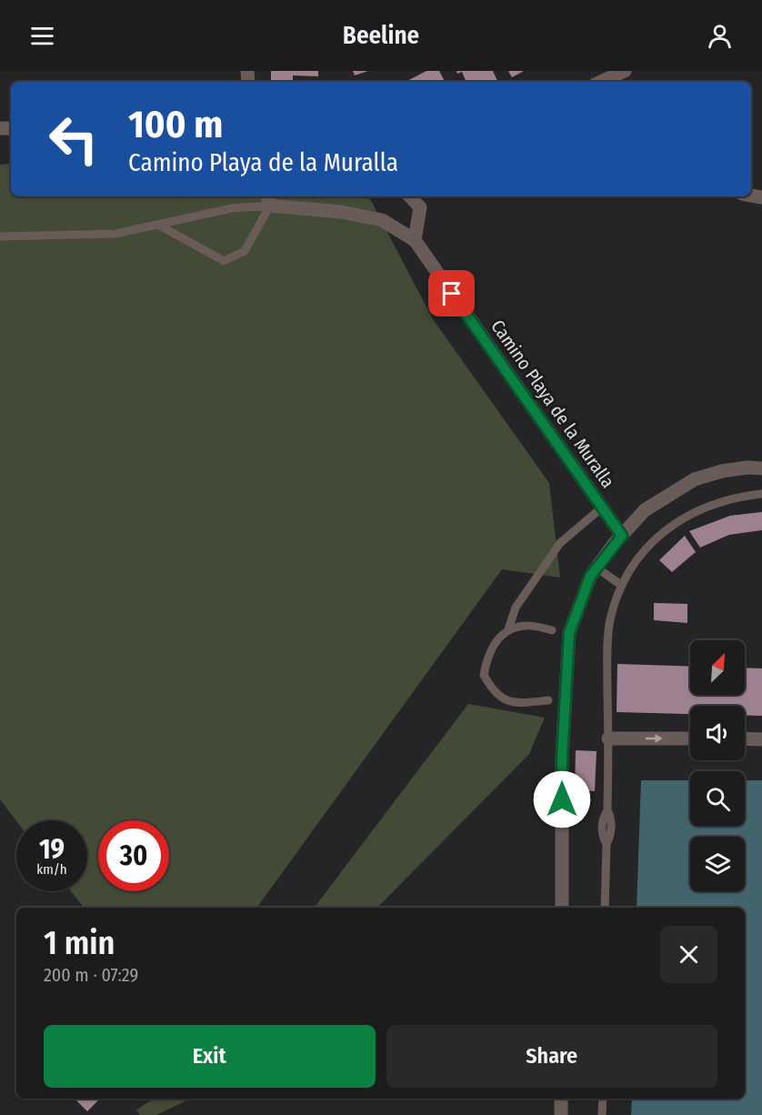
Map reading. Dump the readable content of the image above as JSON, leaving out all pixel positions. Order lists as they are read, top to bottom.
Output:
{
  "streets": {
    "street": ["Camino Playa de la Muralla"]
  },
  "north": "top right",
  "page": {
    "header": "Beeline",
    "turn": ["100 m", "Camino Playa de la Muralla"],
    "speed": "19 km/h",
    "limit": "30",
    "heading": ["1 min", "200 m · 07:29"],
    "buttons": ["Exit", "Share"]
  }
}
